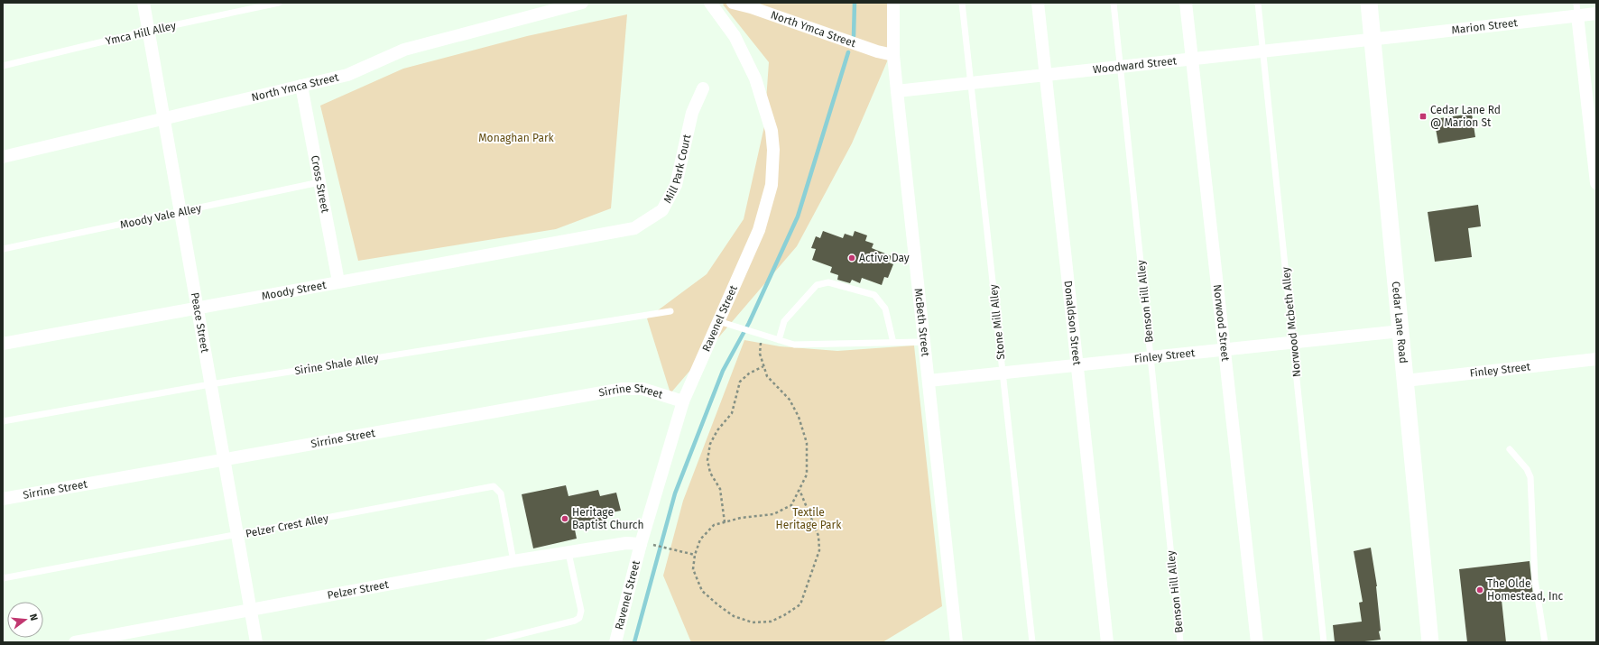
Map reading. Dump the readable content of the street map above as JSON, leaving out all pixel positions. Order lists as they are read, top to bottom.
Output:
{
  "streets": {
    "main road": ["Cedar Lane Road"],
    "street": [
      "Marion Street",
      "North Ymca Street",
      "Woodward Street",
      "Mill Park Court",
      "Cross Street",
      "Moody Street",
      "Ravenel Street",
      "Peace Street",
      "Donaldson Street",
      "Norwood Street",
      "McBeth Street",
      "Finley Street",
      "Sirrine Street",
      "Pelzer Street"
    ],
    "lane": [
      "Ymca Hill Alley",
      "Moody Vale Alley",
      "Benson Hill Alley",
      "Stone Mill Alley",
      "Norwood Mcbeth Alley",
      "Sirine Shale Alley",
      "Pelzer Crest Alley"
    ]
  },
  "crossings": [
    ["Marion Street", "Woodward Street"],
    ["Marion Street", "Cedar Lane Road"],
    ["North Ymca Street", "Cross Street"],
    ["North Ymca Street", "Peace Street"],
    ["North Ymca Street", "McBeth Street"],
    ["Ymca Hill Alley", "Peace Street"],
    ["Woodward Street", "Benson Hill Alley"],
    ["Woodward Street", "Stone Mill Alley"],
    ["Woodward Street", "Donaldson Street"],
    ["Woodward Street", "Norwood Street"],
    ["Woodward Street", "Norwood Mcbeth Alley"],
    ["Woodward Street", "McBeth Street"],
    ["Woodward Street", "Cedar Lane Road"],
    ["Mill Park Court", "Moody Street"],
    ["Cross Street", "Moody Vale Alley"],
    ["Cross Street", "Moody Street"],
    ["Moody Vale Alley", "Peace Street"],
    ["Moody Street", "Peace Street"],
    ["Benson Hill Alley", "Finley Street"],
    ["Ravenel Street", "Sirrine Street"],
    ["Ravenel Street", "Pelzer Street"],
    ["Peace Street", "Sirine Shale Alley"],
    ["Peace Street", "Sirrine Street"],
    ["Peace Street", "Pelzer Crest Alley"],
    ["Peace Street", "Pelzer Street"],
    ["Stone Mill Alley", "Finley Street"],
    ["Donaldson Street", "Finley Street"],
    ["Norwood Street", "Finley Street"],
    ["Norwood Mcbeth Alley", "Finley Street"],
    ["McBeth Street", "Finley Street"],
    ["Cedar Lane Road", "Finley Street"],
    ["Pelzer Crest Alley", "Pelzer Street"]
  ],
  "parks": ["Monaghan Park", "Textile Heritage Park"],
  "places": {
    "transit": ["Cedar Lane Rd @ Marion St"],
    "other": ["Active Day", "Heritage Baptist Church", "The Olde Homestead, Inc"]
  },
  "north": "right"
}
